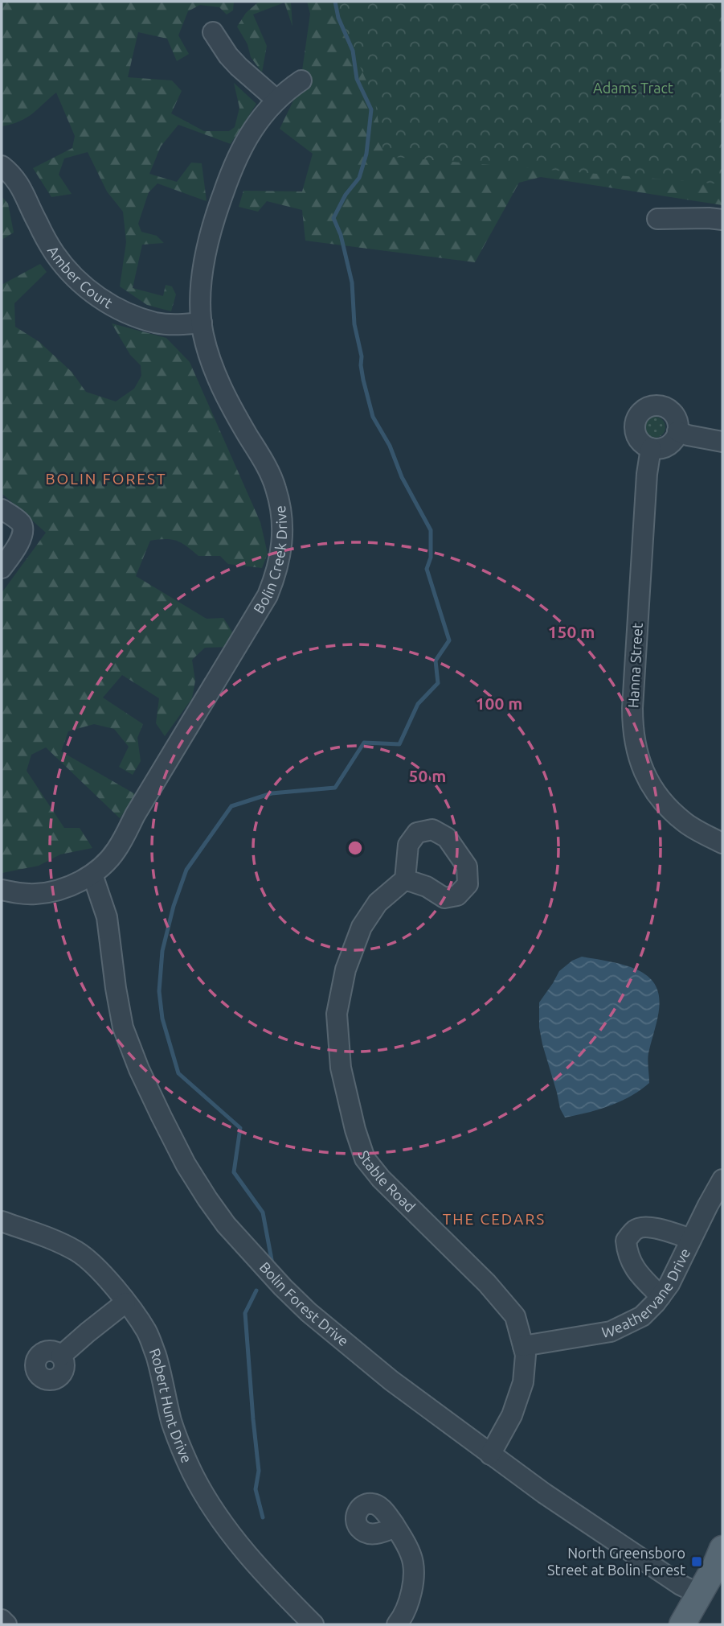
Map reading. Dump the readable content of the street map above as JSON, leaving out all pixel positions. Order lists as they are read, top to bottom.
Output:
{
  "streets": {
    "street": [
      "Amber Court",
      "Bolin Creek Drive",
      "Hanna Street",
      "Stable Road",
      "Weathervane Drive",
      "Bolin Forest Drive",
      "Robert Hunt Drive"
    ]
  },
  "crossings": [
    ["Amber Court", "Bolin Creek Drive"],
    ["Bolin Creek Drive", "Bolin Forest Drive"],
    ["Stable Road", "Weathervane Drive"],
    ["Stable Road", "Bolin Forest Drive"]
  ],
  "districts": ["BOLIN FOREST", "THE CEDARS"],
  "parks": ["Adams Tract"],
  "places": {
    "transit": ["North Greensboro Street at Bolin Forest"]
  },
  "rings": ["150 m", "100 m", "50 m"]
}
